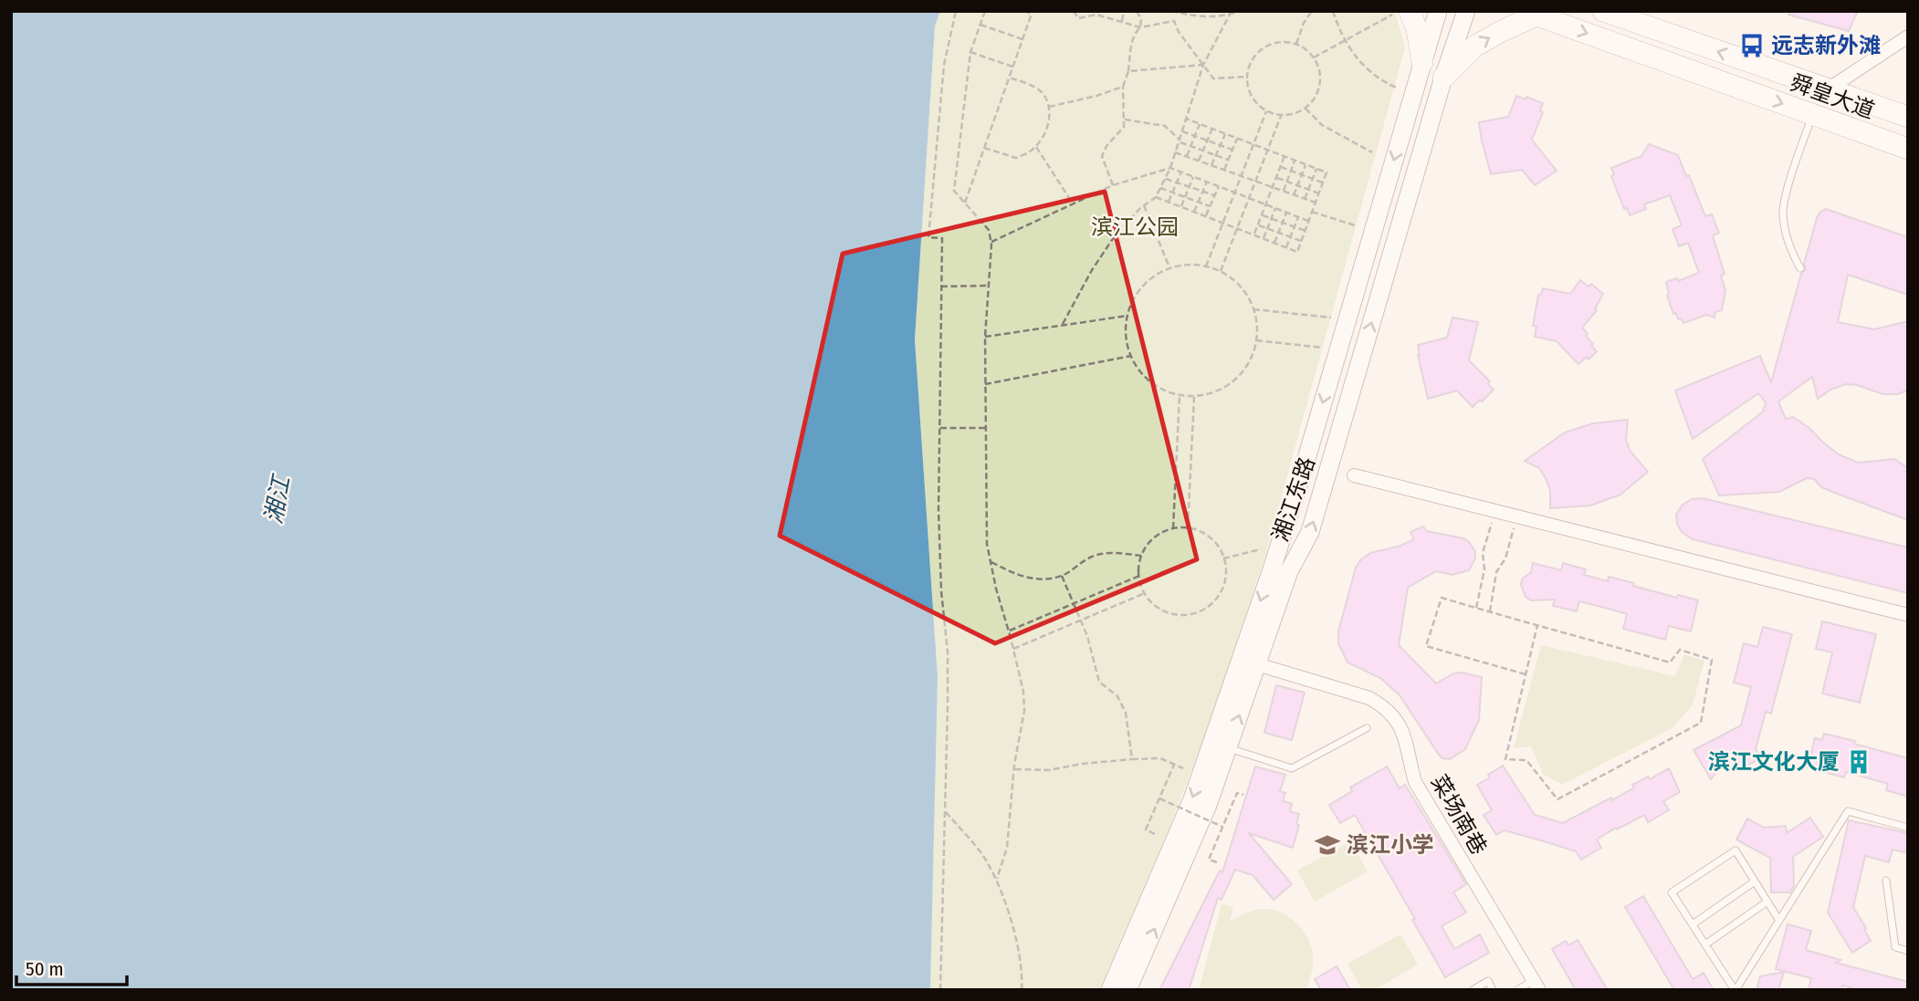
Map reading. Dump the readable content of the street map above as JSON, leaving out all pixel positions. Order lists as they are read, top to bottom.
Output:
{
  "streets": {
    "main road": ["舜皇大道", "湘江东路"],
    "street": ["菜场南巷"]
  },
  "crossings": [
    ["湘江东路", "菜场南巷"]
  ],
  "water": ["湘江"],
  "parks": ["滨江公园"],
  "places": {
    "bus stop": ["远志新外滩"],
    "building": ["滨江文化大厦"],
    "school or university": ["滨江小学"]
  },
  "scale_bar": "50 m"
}
